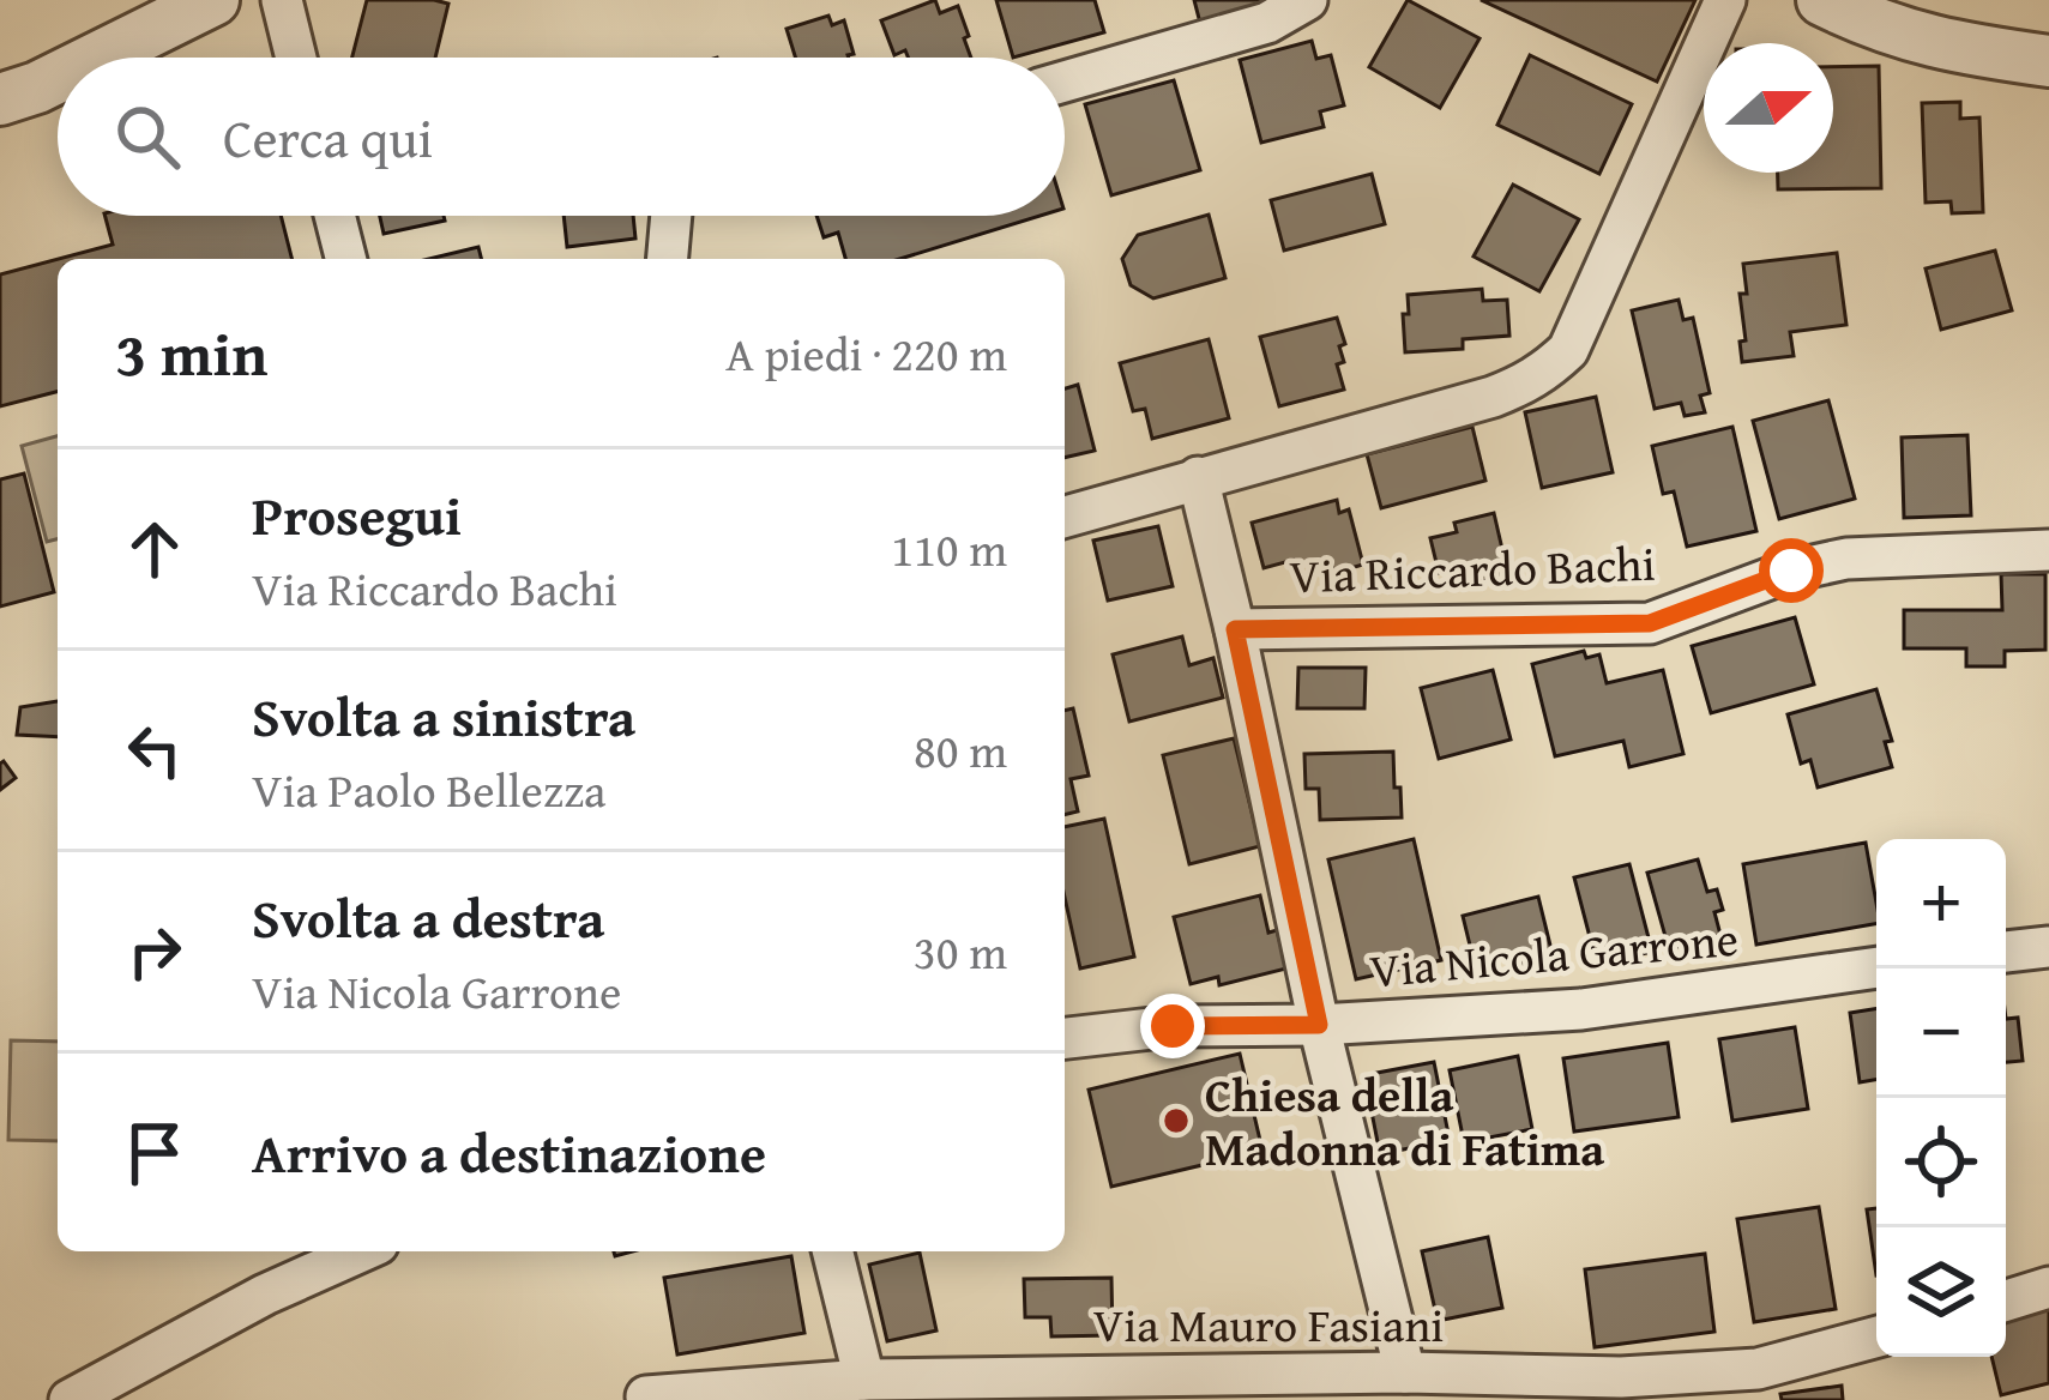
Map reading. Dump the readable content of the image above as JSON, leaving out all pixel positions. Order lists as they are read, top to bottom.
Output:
{
  "streets": {
    "street": ["Via Riccardo Bachi", "Via Nicola Garrone", "Via Mauro Fasiani"]
  },
  "places": ["Chiesa della Madonna di Fatima"],
  "north": "right",
  "page": {
    "search": "Cerca qui",
    "heading": ["3 min", "A piedi · 220 m"],
    "list": [
      ["Prosegui", "Via Riccardo Bachi", "110 m"],
      ["Svolta a sinistra", "Via Paolo Bellezza", "80 m"],
      ["Svolta a destra", "Via Nicola Garrone", "30 m"],
      "Arrivo a destinazione"
    ],
    "map_buttons": ["+", "−"]
  }
}
